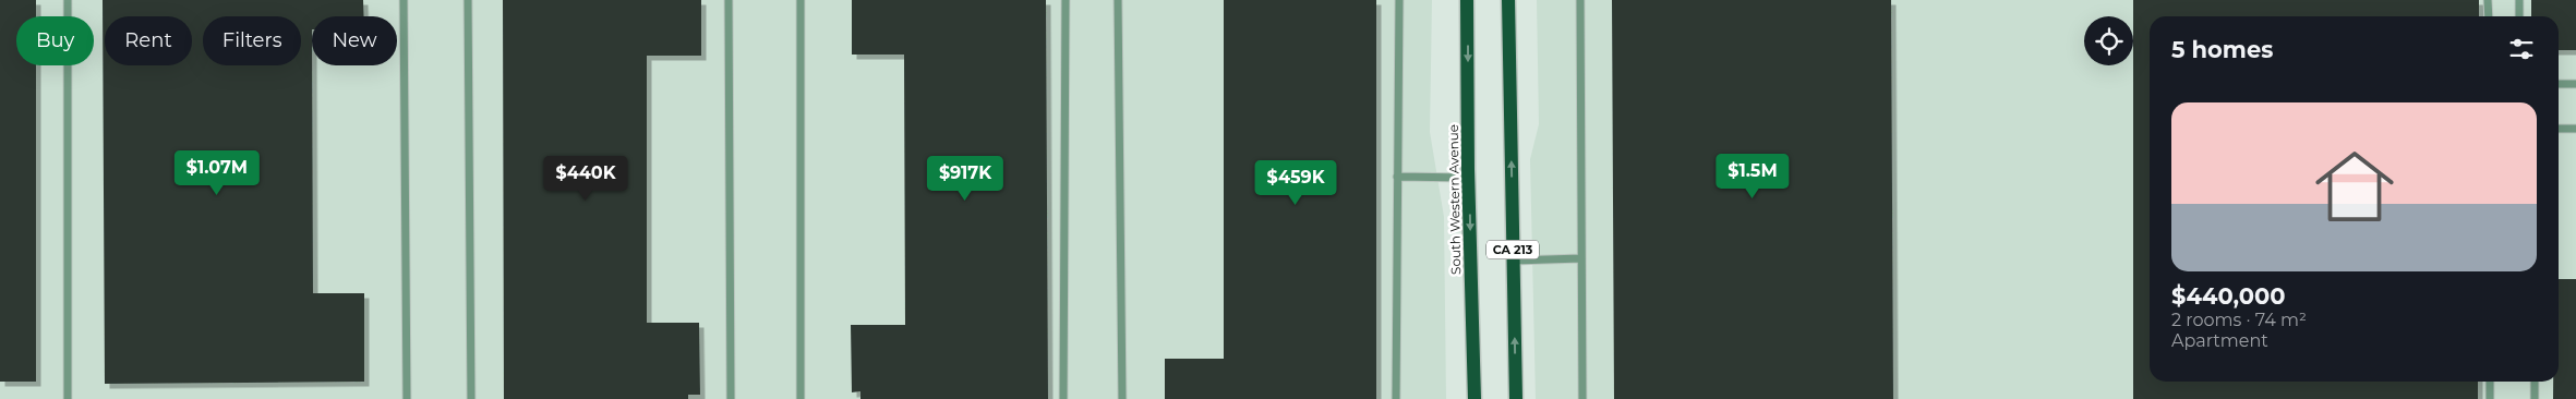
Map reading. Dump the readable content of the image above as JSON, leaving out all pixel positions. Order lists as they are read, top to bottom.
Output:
{
  "streets": {
    "main road": ["South Western Avenue", "CA 213"]
  },
  "page": {
    "chip": [
      "Buy",
      "Rent",
      "Filters",
      "New"
    ],
    "heading": "5 homes",
    "list": [
      {
        "name": "$440,000",
        "note": "2 rooms · 74 m² · Apartment"
      }
    ],
    "price": [
      "$1.07M",
      "$1.5M",
      "$440K",
      "$917K",
      "$459K"
    ]
  }
}
